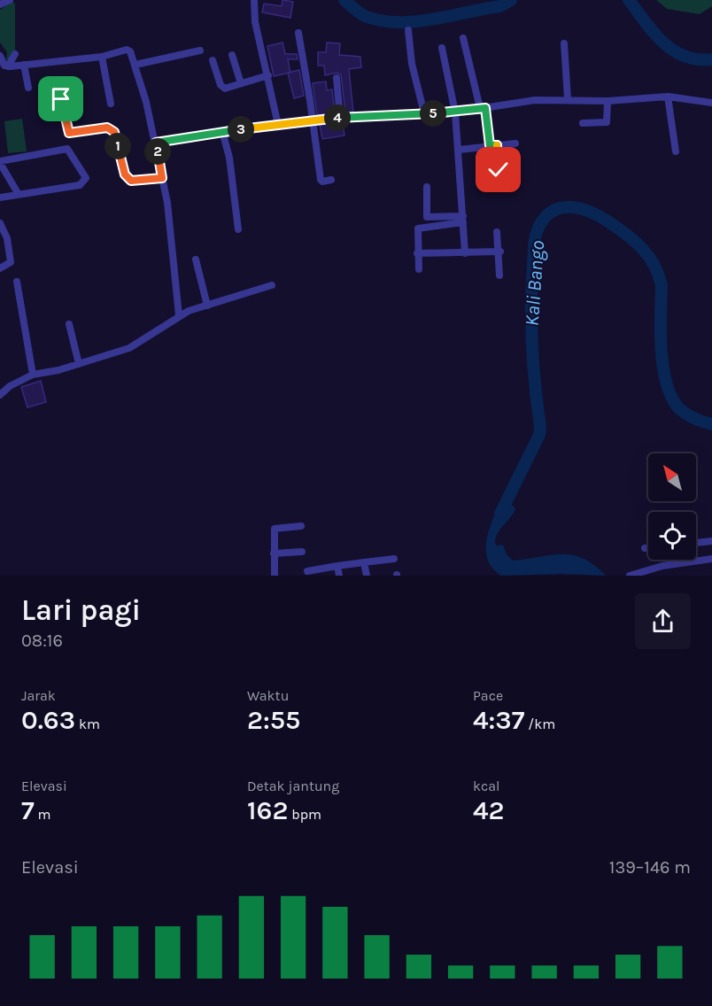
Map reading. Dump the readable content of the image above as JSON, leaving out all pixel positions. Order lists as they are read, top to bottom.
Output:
{
  "water": ["Kali Bango"],
  "north": "top left",
  "page": {
    "pins": [
      "5",
      "4",
      "3",
      "1",
      "2"
    ],
    "heading": ["Lari pagi", "08:16"],
    "stats": [
      ["Jarak", "0.63 km"],
      ["Waktu", "2:55"],
      ["Pace", "4:37 /km"],
      ["Elevasi", "7 m"],
      ["Detak jantung", "162 bpm"],
      ["kcal", "42"]
    ],
    "chart": ["Elevasi", "139–146 m"]
  }
}
